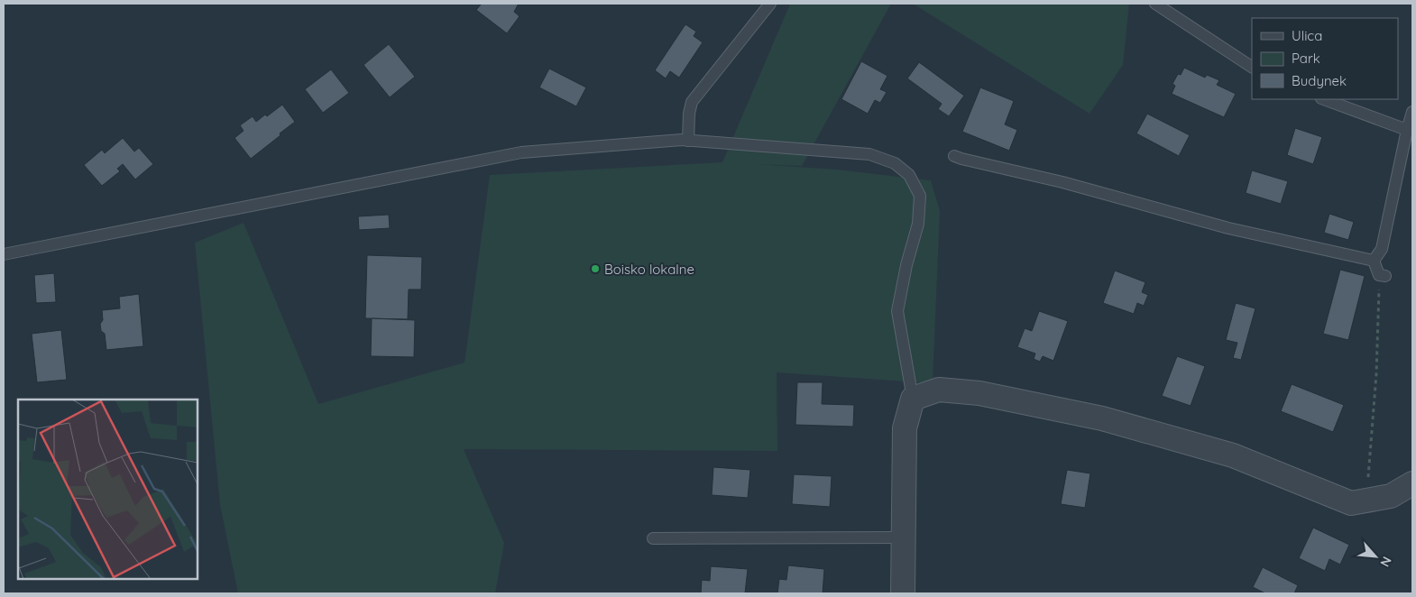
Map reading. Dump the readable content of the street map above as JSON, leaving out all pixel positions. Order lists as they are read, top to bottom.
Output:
{
  "places": ["Boisko lokalne"],
  "legend": ["Ulica", "Park", "Budynek"],
  "north": "bottom right"
}
